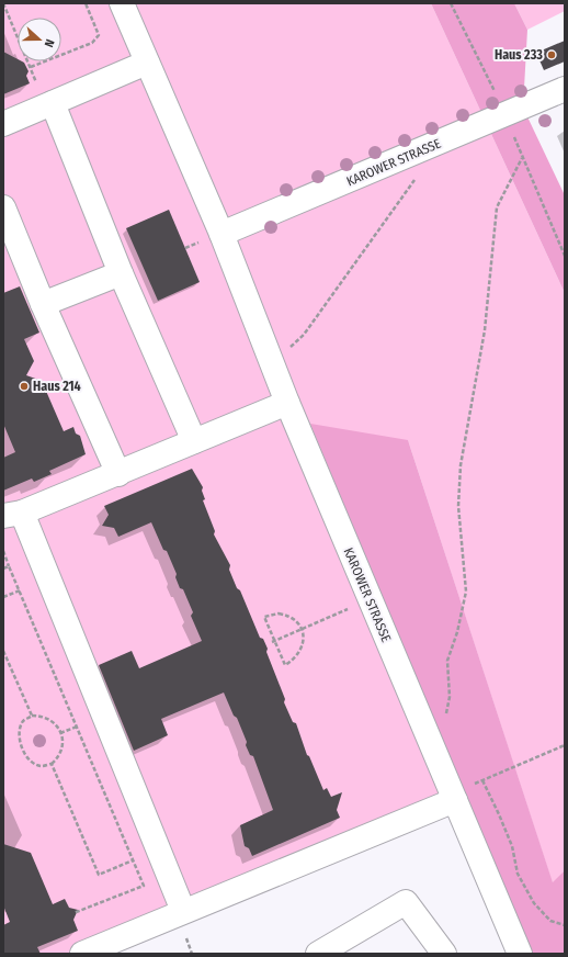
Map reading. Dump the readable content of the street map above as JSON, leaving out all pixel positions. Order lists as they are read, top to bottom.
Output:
{
  "streets": {
    "lane": ["KAROWER STRASSE"]
  },
  "places": ["Haus 233", "Haus 214"],
  "north": "right"
}
